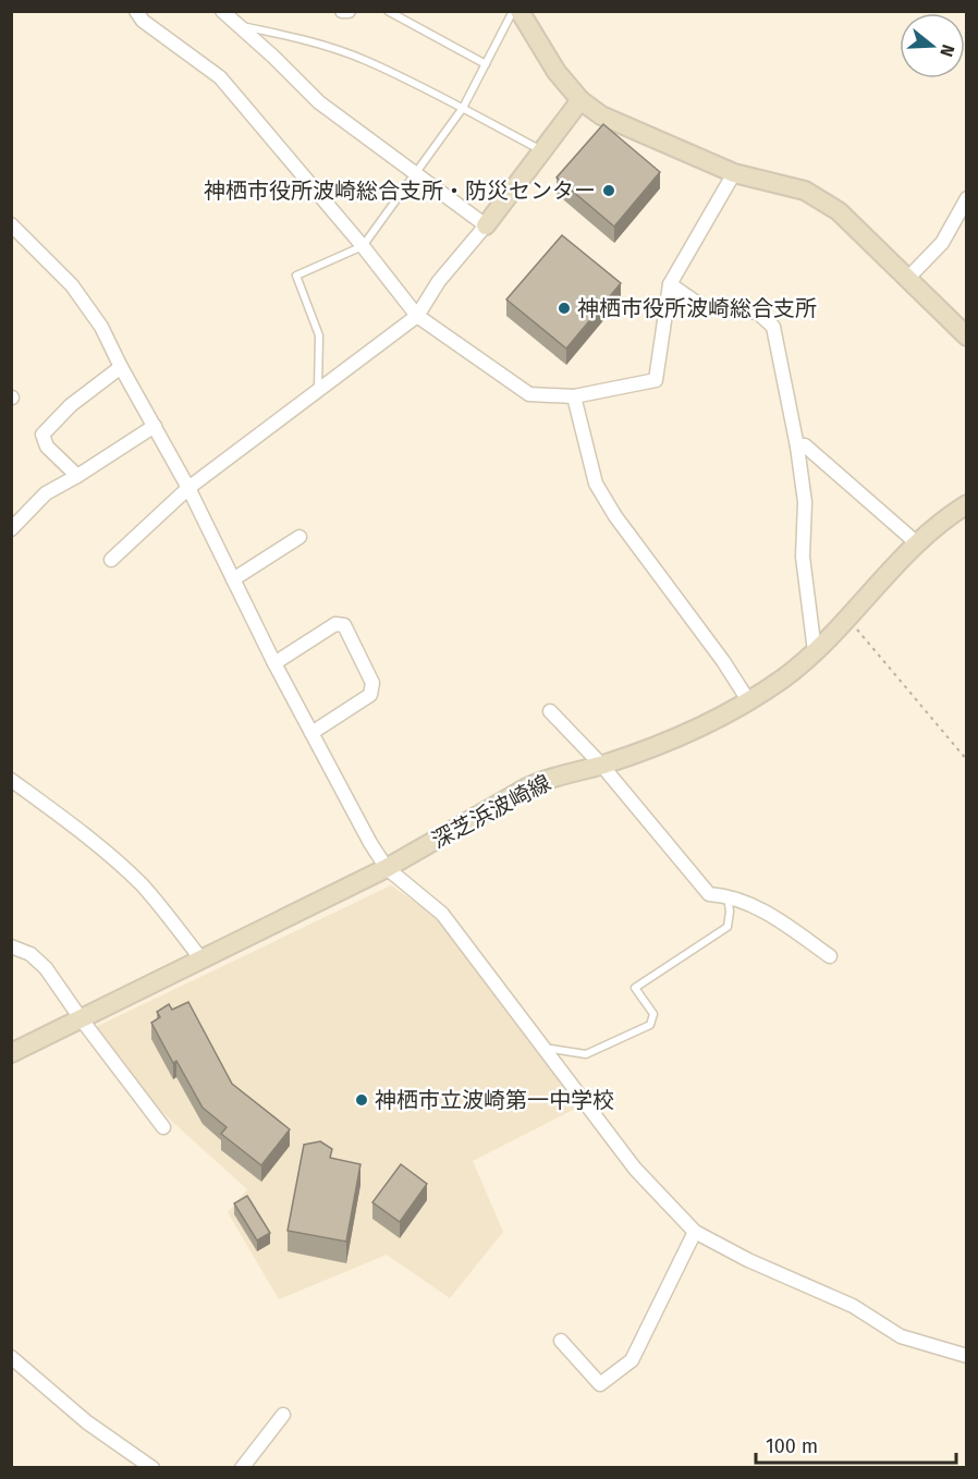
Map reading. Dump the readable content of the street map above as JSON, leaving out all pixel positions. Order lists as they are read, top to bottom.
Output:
{
  "streets": {
    "main road": ["深芝浜波崎線"]
  },
  "places": ["神栖市役所波崎総合支所・防災センター", "神栖市役所波崎総合支所", "神栖市立波崎第一中学校"],
  "scale_bar": "100 m",
  "north": "right"
}
